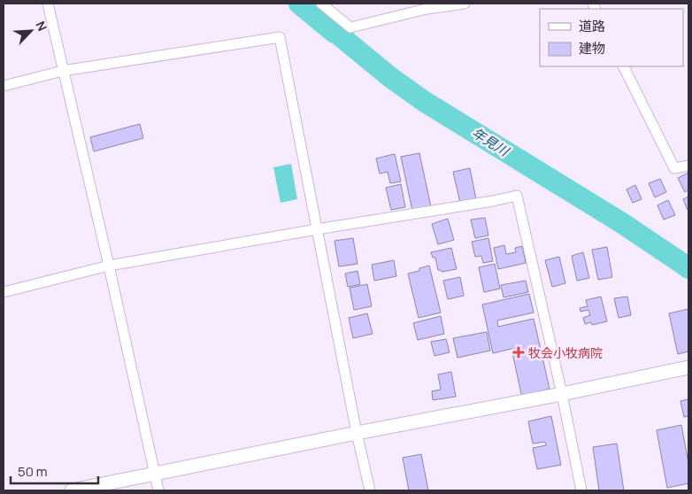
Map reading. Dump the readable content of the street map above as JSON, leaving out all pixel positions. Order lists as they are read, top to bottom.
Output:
{
  "water": ["年見川"],
  "places": {
    "health": ["牧会小牧病院"]
  },
  "legend": ["道路", "建物"],
  "scale_bar": "50 m",
  "north": "top right"
}
